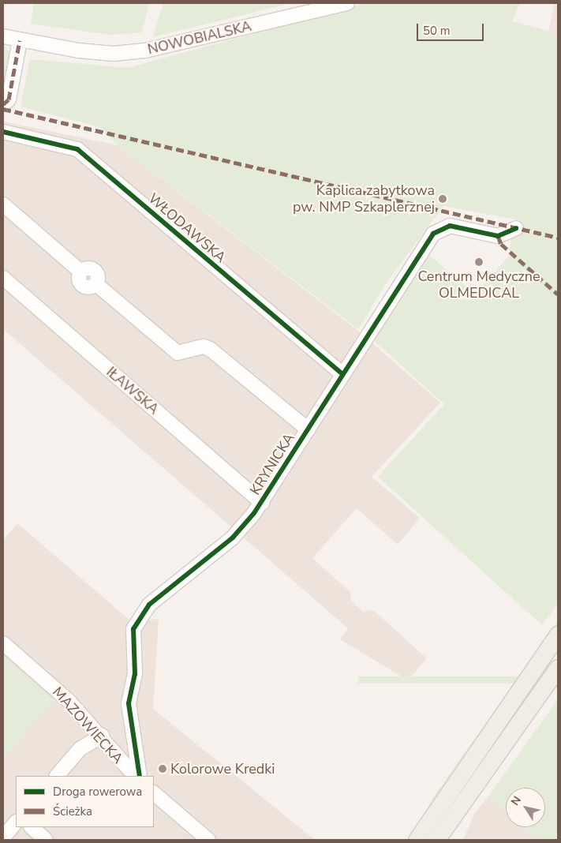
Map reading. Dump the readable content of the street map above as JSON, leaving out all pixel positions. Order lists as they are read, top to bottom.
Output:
{
  "streets": {
    "street": [
      "NOWOBIALSKA",
      "WŁODAWSKA",
      "IŁAWSKA",
      "KRYNICKA",
      "MAZOWIECKA"
    ]
  },
  "crossings": [
    ["WŁODAWSKA", "KRYNICKA"],
    ["IŁAWSKA", "KRYNICKA"]
  ],
  "places": ["Kaplica zabytkowa pw. NMP Szkaplerznej", "Centrum Medyczne OLMEDICAL", "Kolorowe Kredki"],
  "legend": ["Droga rowerowa", "Ścieżka"],
  "scale_bar": "50 m",
  "north": "top left"
}
